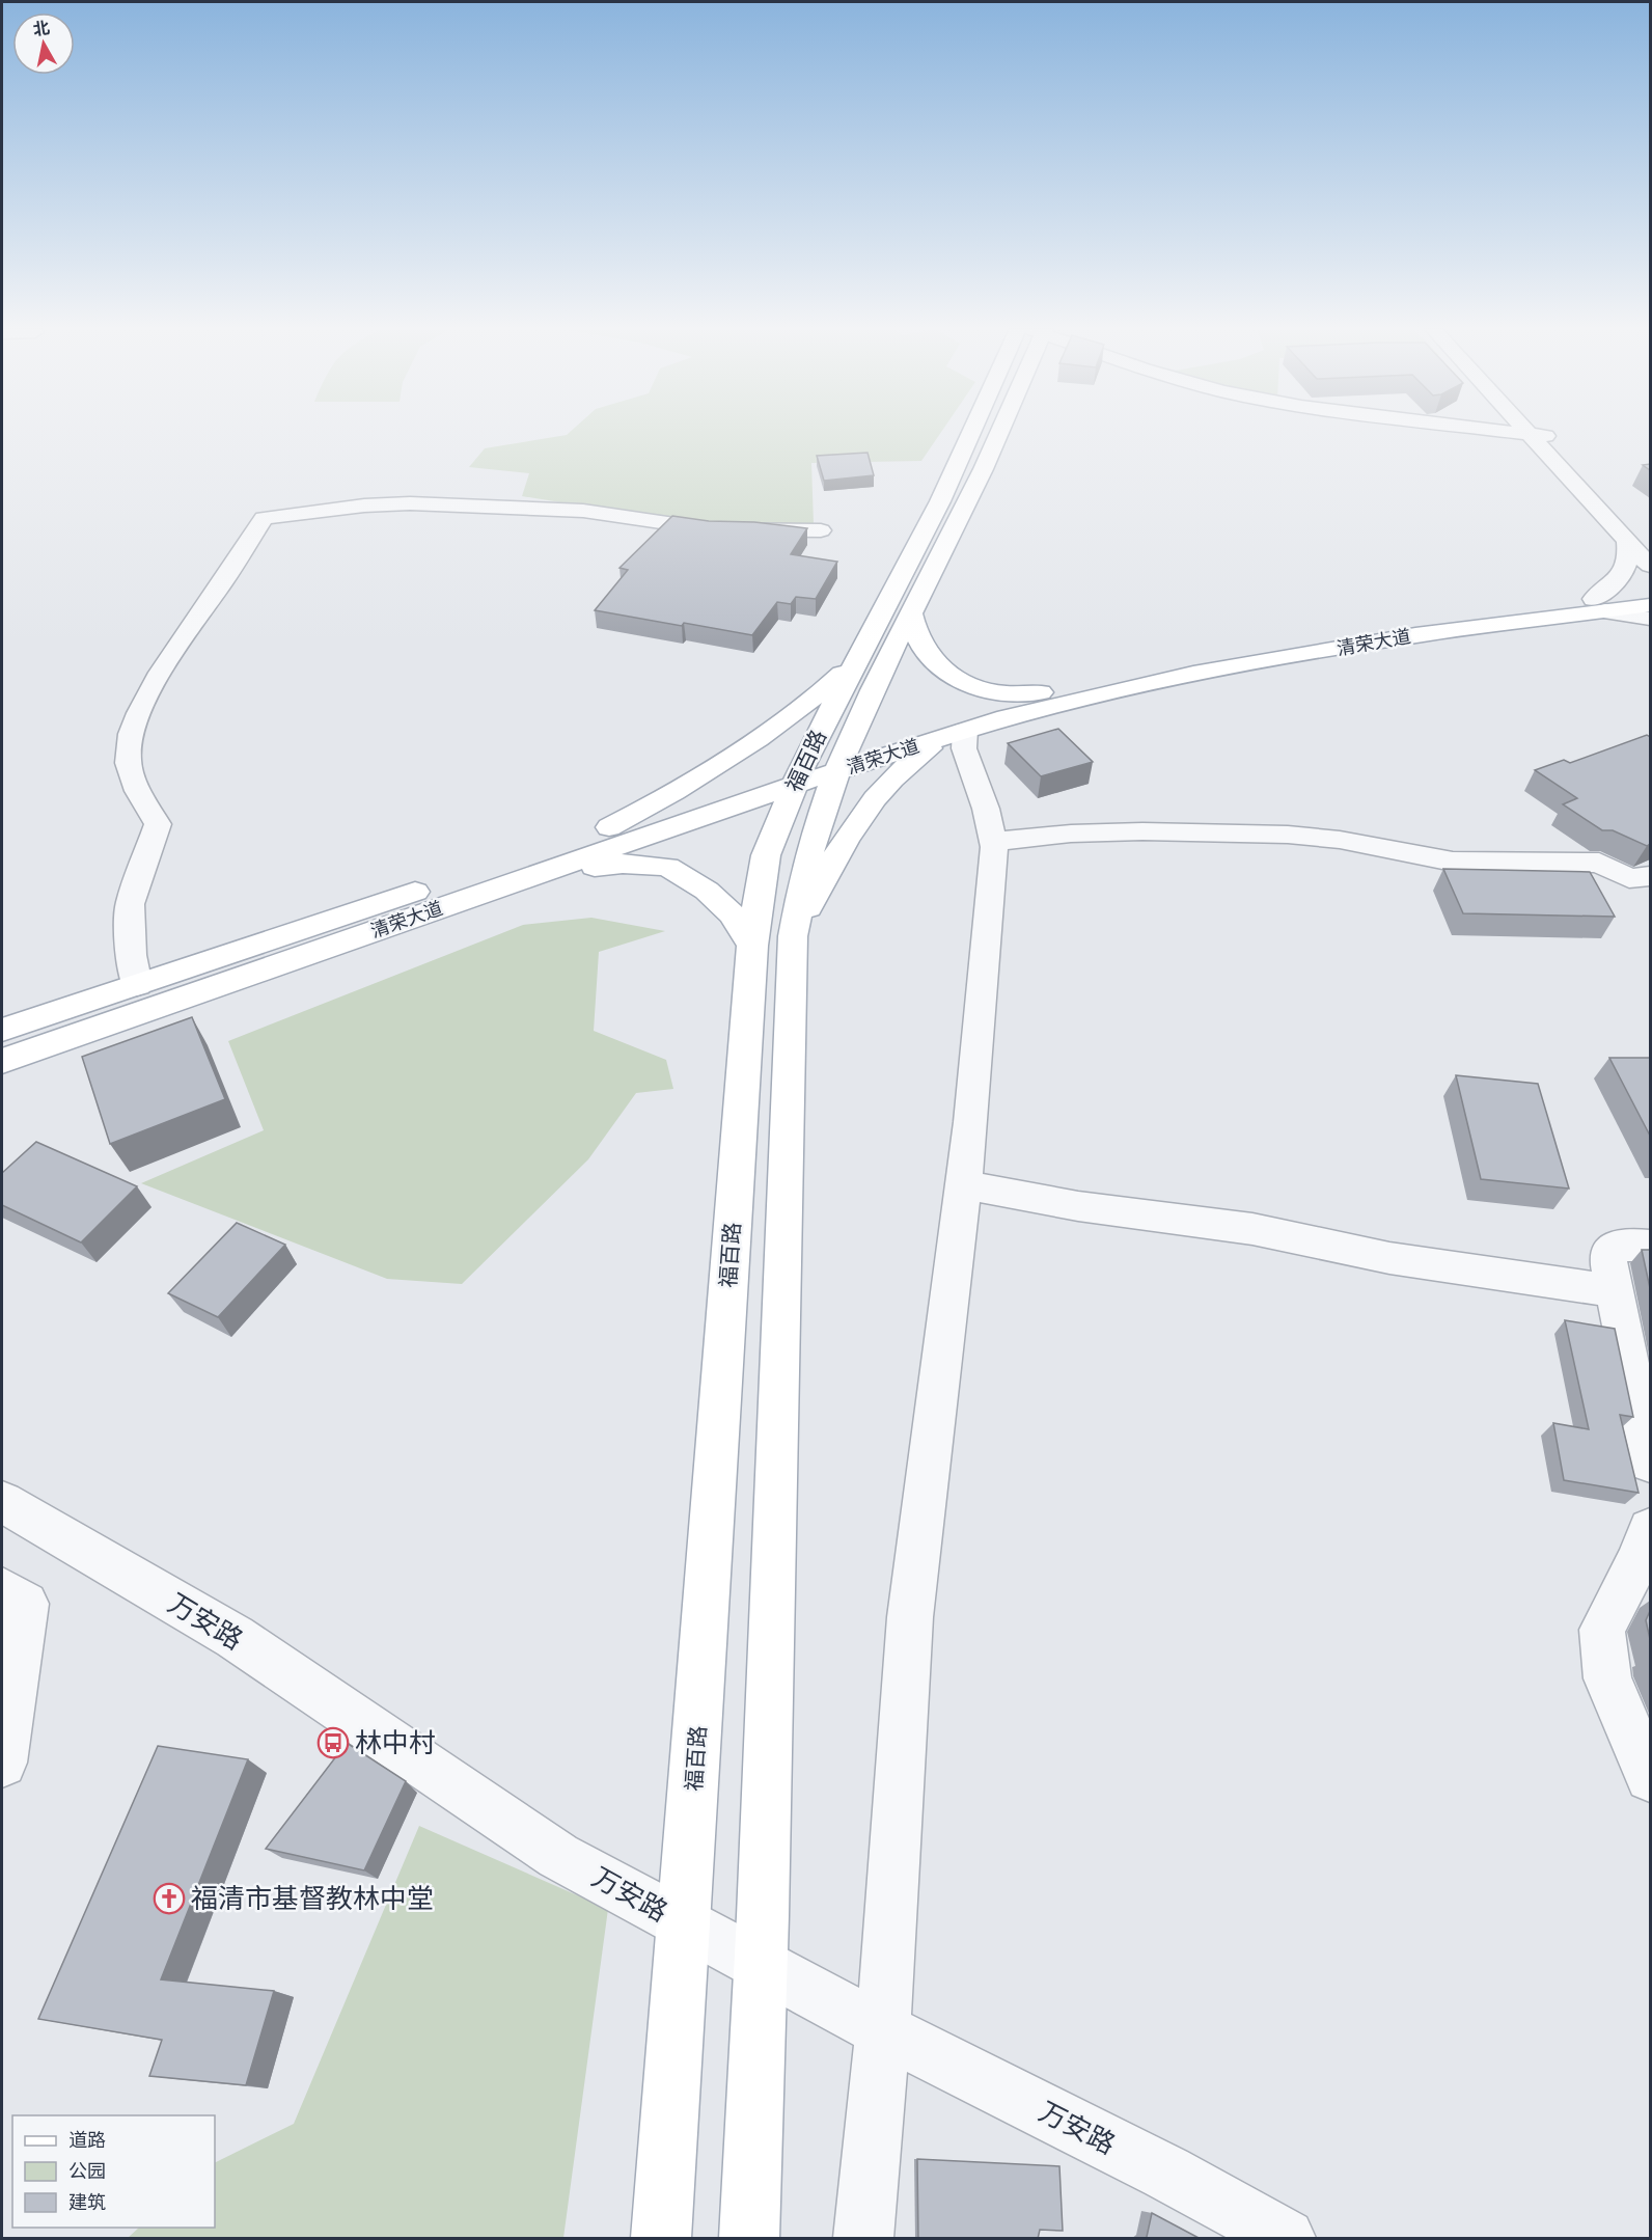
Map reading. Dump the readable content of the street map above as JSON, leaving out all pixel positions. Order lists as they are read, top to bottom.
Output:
{
  "streets": {
    "main road": ["清荣大道", "福百路"],
    "street": ["万安路"]
  },
  "crossings": [
    ["清荣大道", "福百路"],
    ["福百路", "万安路"]
  ],
  "places": {
    "bus stop": ["林中村"],
    "church": ["福清市基督教林中堂"]
  },
  "legend": ["道路", "公园", "建筑"],
  "north": "top"
}
